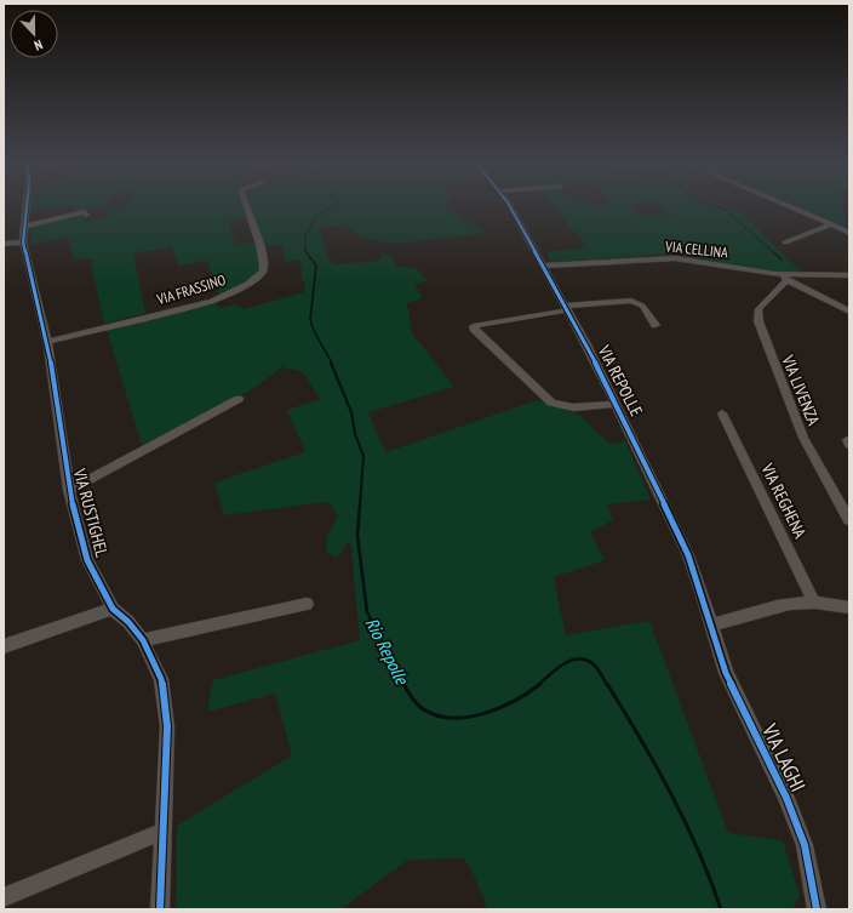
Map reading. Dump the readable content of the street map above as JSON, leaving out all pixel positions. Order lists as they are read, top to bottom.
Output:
{
  "streets": {
    "street": [
      "VIA CELLINA",
      "VIA FRASSINO",
      "VIA REPOLLE",
      "VIA LIVENZA",
      "VIA REGHENA",
      "VIA RUSTIGHEL",
      "VIA LAGHI"
    ]
  },
  "crossings": [
    ["VIA CELLINA", "VIA REPOLLE"],
    ["VIA CELLINA", "VIA LIVENZA"],
    ["VIA FRASSINO", "VIA RUSTIGHEL"],
    ["VIA REPOLLE", "VIA LAGHI"]
  ],
  "water": ["Rio Repolle"],
  "north": "bottom"
}
